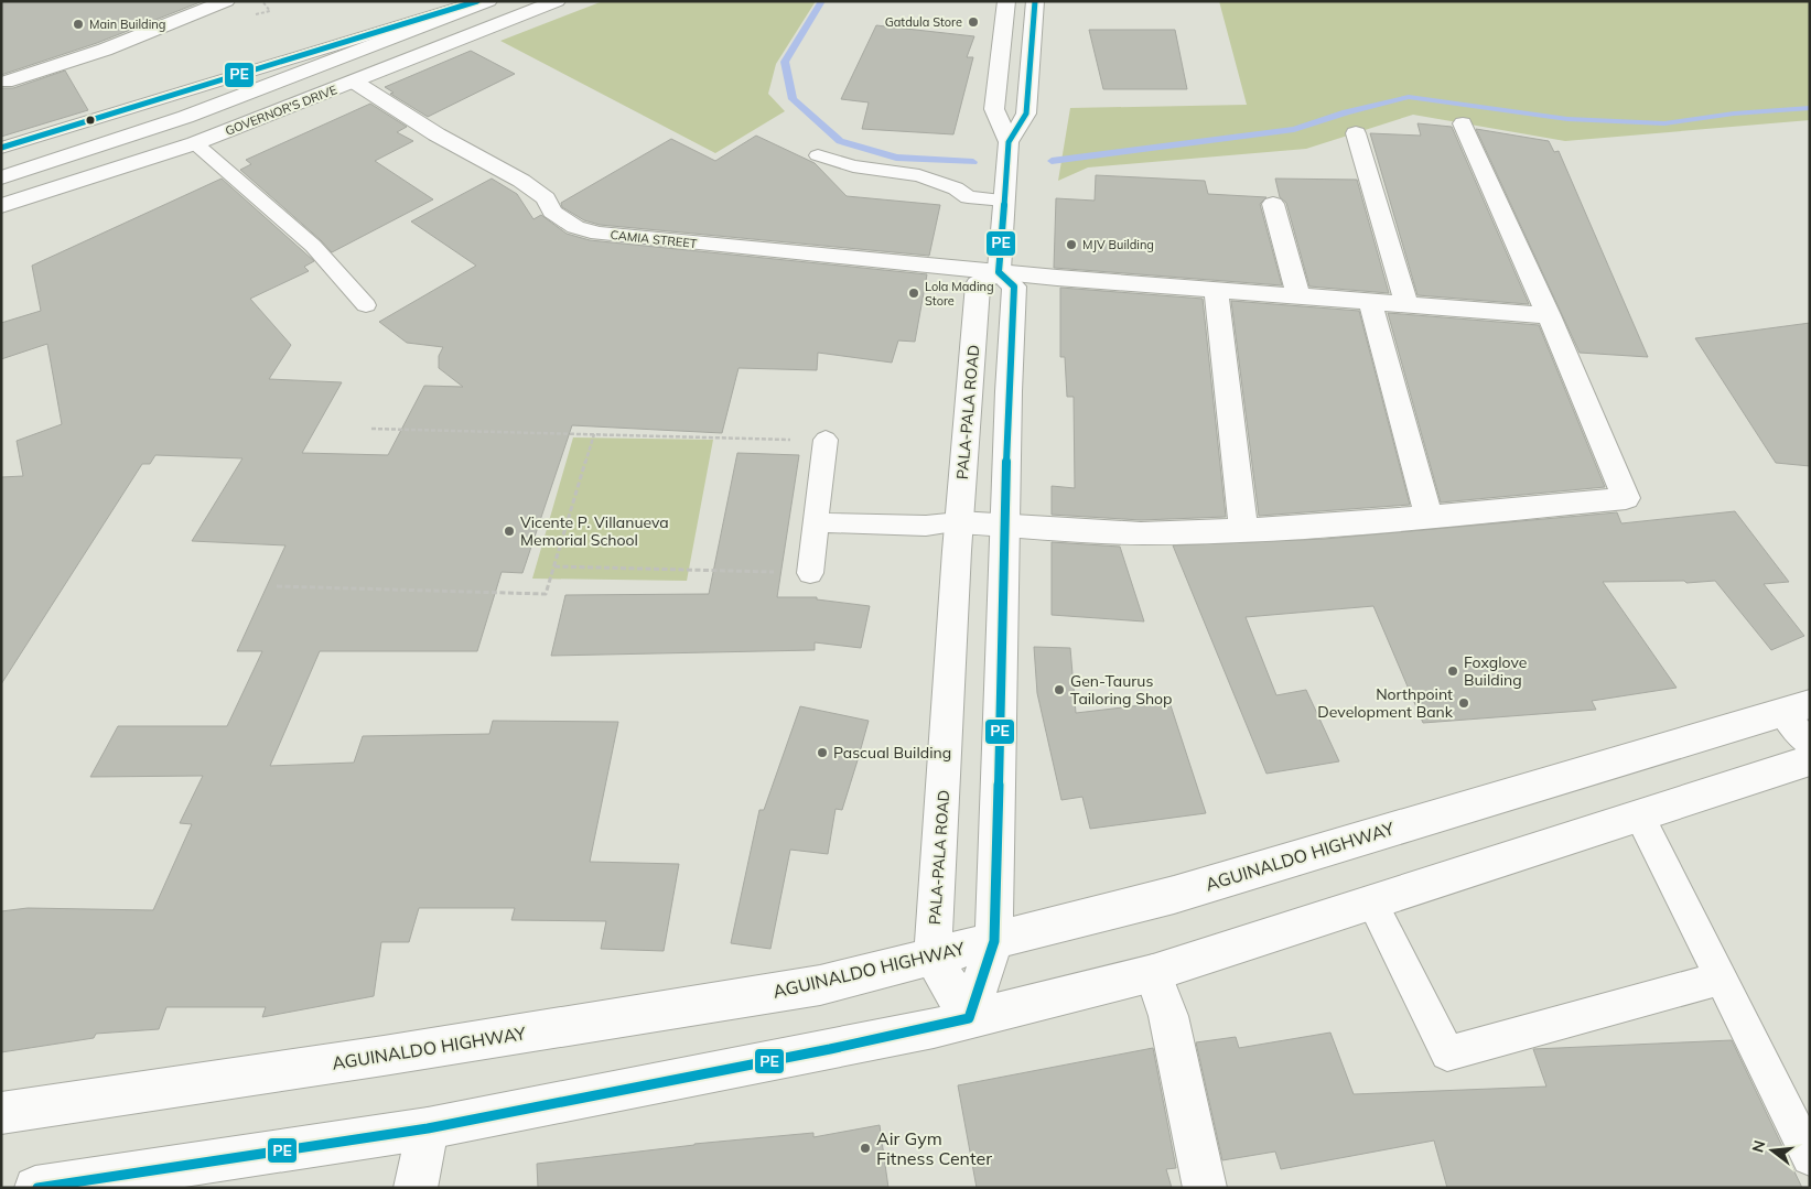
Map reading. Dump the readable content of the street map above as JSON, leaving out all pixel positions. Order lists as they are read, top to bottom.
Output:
{
  "streets": {
    "main road": [
      "GOVERNOR'S DRIVE",
      "CAMIA STREET",
      "PALA-PALA ROAD",
      "AGUINALDO HIGHWAY"
    ]
  },
  "crossings": [
    ["GOVERNOR'S DRIVE", "CAMIA STREET"],
    ["CAMIA STREET", "PALA-PALA ROAD"],
    ["PALA-PALA ROAD", "AGUINALDO HIGHWAY"]
  ],
  "places": [
    "Gatdula Store",
    "Main Building",
    "MJV Building",
    "Lola Mading Store",
    "Vicente P. Villanueva Memorial School",
    "Foxglove Building",
    "Gen-Taurus Tailoring Shop",
    "Northpoint Development Bank",
    "Pascual Building",
    "Air Gym Fitness Center"
  ],
  "lines": ["transit line PE"],
  "north": "left"
}
